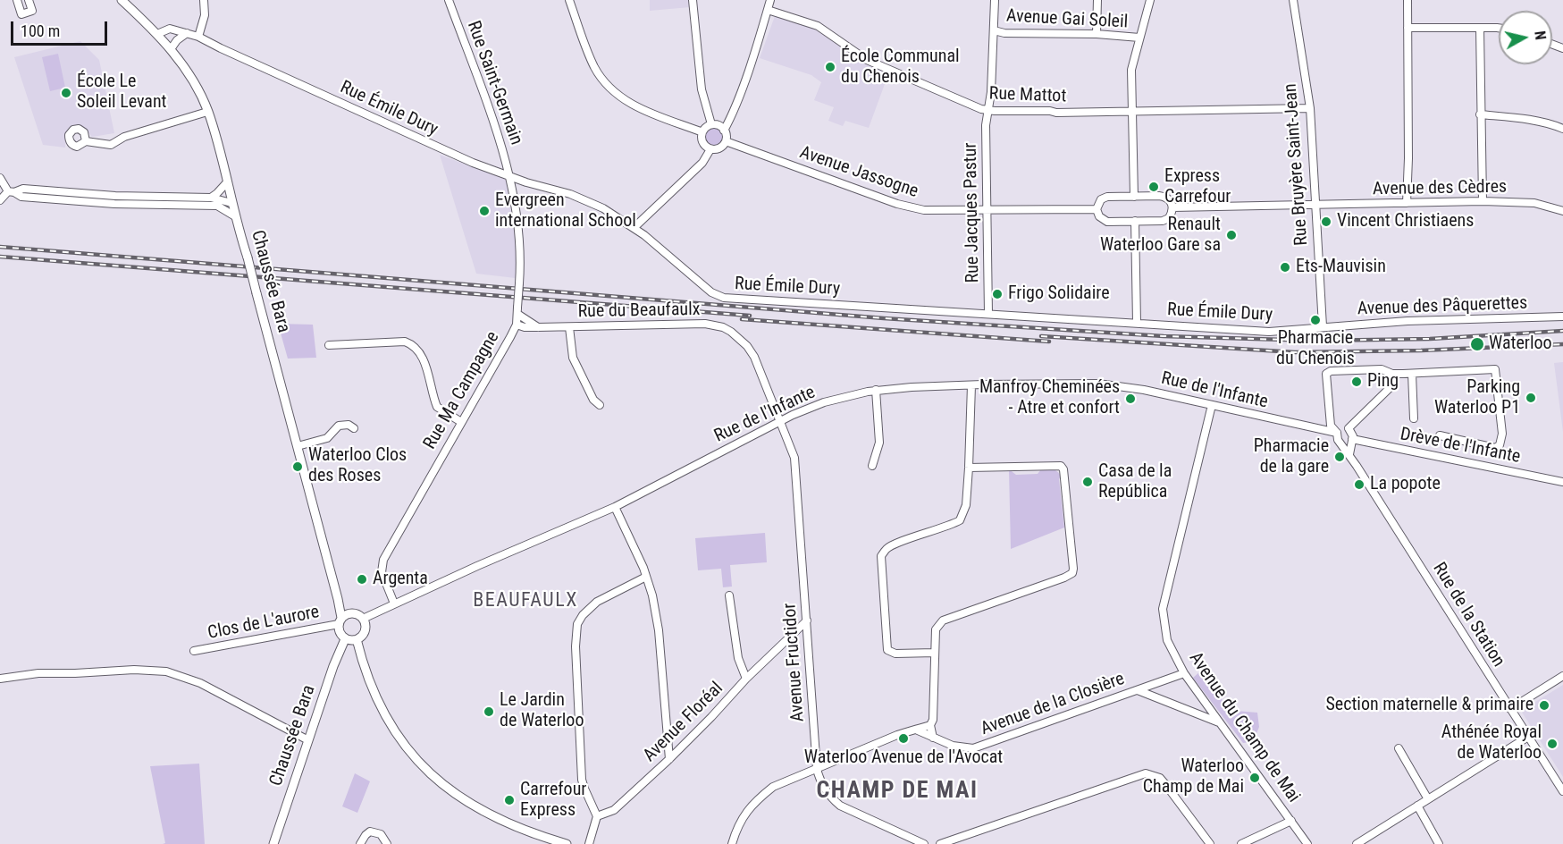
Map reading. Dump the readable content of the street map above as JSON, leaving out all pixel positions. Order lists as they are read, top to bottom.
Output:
{
  "streets": {
    "main road": ["Chaussée Bara"],
    "street": [
      "Avenue Gai Soleil",
      "Rue Saint-Germain",
      "Rue Mattot",
      "Rue Émile Dury",
      "Rue Bruyère Saint-Jean",
      "Avenue Jassogne",
      "Avenue des Cèdres",
      "Rue Jacques Pastur",
      "Avenue des Pâquerettes",
      "Rue du Beaufaulx",
      "Rue Ma Campagne",
      "Rue de l'Infante",
      "Drève de l'Infante",
      "Rue de la Station",
      "Clos de L'aurore",
      "Avenue Fructidor",
      "Avenue de la Closière",
      "Avenue Floréal",
      "Avenue du Champ de Mai"
    ]
  },
  "crossings": [
    ["Avenue Gai Soleil", "Rue Jacques Pastur"],
    ["Rue Saint-Germain", "Rue Émile Dury"],
    ["Rue Saint-Germain", "Rue Ma Campagne"],
    ["Rue Mattot", "Rue Bruyère Saint-Jean"],
    ["Rue Mattot", "Rue Jacques Pastur"],
    ["Rue Émile Dury", "Rue Bruyère Saint-Jean"],
    ["Rue Émile Dury", "Rue Jacques Pastur"],
    ["Rue Émile Dury", "Chaussée Bara"],
    ["Rue Émile Dury", "Avenue des Pâquerettes"],
    ["Rue Émile Dury", "Rue Ma Campagne"],
    ["Rue Bruyère Saint-Jean", "Avenue des Cèdres"],
    ["Rue Bruyère Saint-Jean", "Avenue des Pâquerettes"],
    ["Avenue Jassogne", "Rue Jacques Pastur"],
    ["Chaussée Bara", "Rue de l'Infante"],
    ["Chaussée Bara", "Clos de L'aurore"],
    ["Rue du Beaufaulx", "Rue Ma Campagne"],
    ["Rue du Beaufaulx", "Rue de l'Infante"],
    ["Rue du Beaufaulx", "Avenue Fructidor"],
    ["Rue Ma Campagne", "Rue de l'Infante"],
    ["Rue de l'Infante", "Drève de l'Infante"],
    ["Rue de l'Infante", "Rue de la Station"],
    ["Rue de l'Infante", "Clos de L'aurore"],
    ["Rue de l'Infante", "Avenue Fructidor"],
    ["Rue de l'Infante", "Avenue du Champ de Mai"],
    ["Drève de l'Infante", "Rue de la Station"],
    ["Avenue Fructidor", "Avenue Floréal"],
    ["Avenue de la Closière", "Avenue du Champ de Mai"]
  ],
  "districts": ["BEAUFAULX", "CHAMP DE MAI"],
  "places": [
    "École Communal du Chenois",
    "École Le Soleil Levant",
    "Express Carrefour",
    "Evergreen international School",
    "Vincent Christiaens",
    "Renault Waterloo Gare sa",
    "Ets-Mauvisin",
    "Frigo Solidaire",
    "Pharmacie du Chenois",
    "Waterloo",
    "Ping",
    "Parking Waterloo P1",
    "Manfroy Cheminées - Atre et confort",
    "Pharmacie de la gare",
    "Waterloo Clos des Roses",
    "Casa de la República",
    "La popote",
    "Argenta",
    "Section maternelle & primaire",
    "Le Jardin de Waterloo",
    "Waterloo Avenue de l'Avocat",
    "Athénée Royal de Waterloo",
    "Waterloo Champ de Mai",
    "Carrefour Express"
  ],
  "scale_bar": "100 m",
  "north": "right"
}
